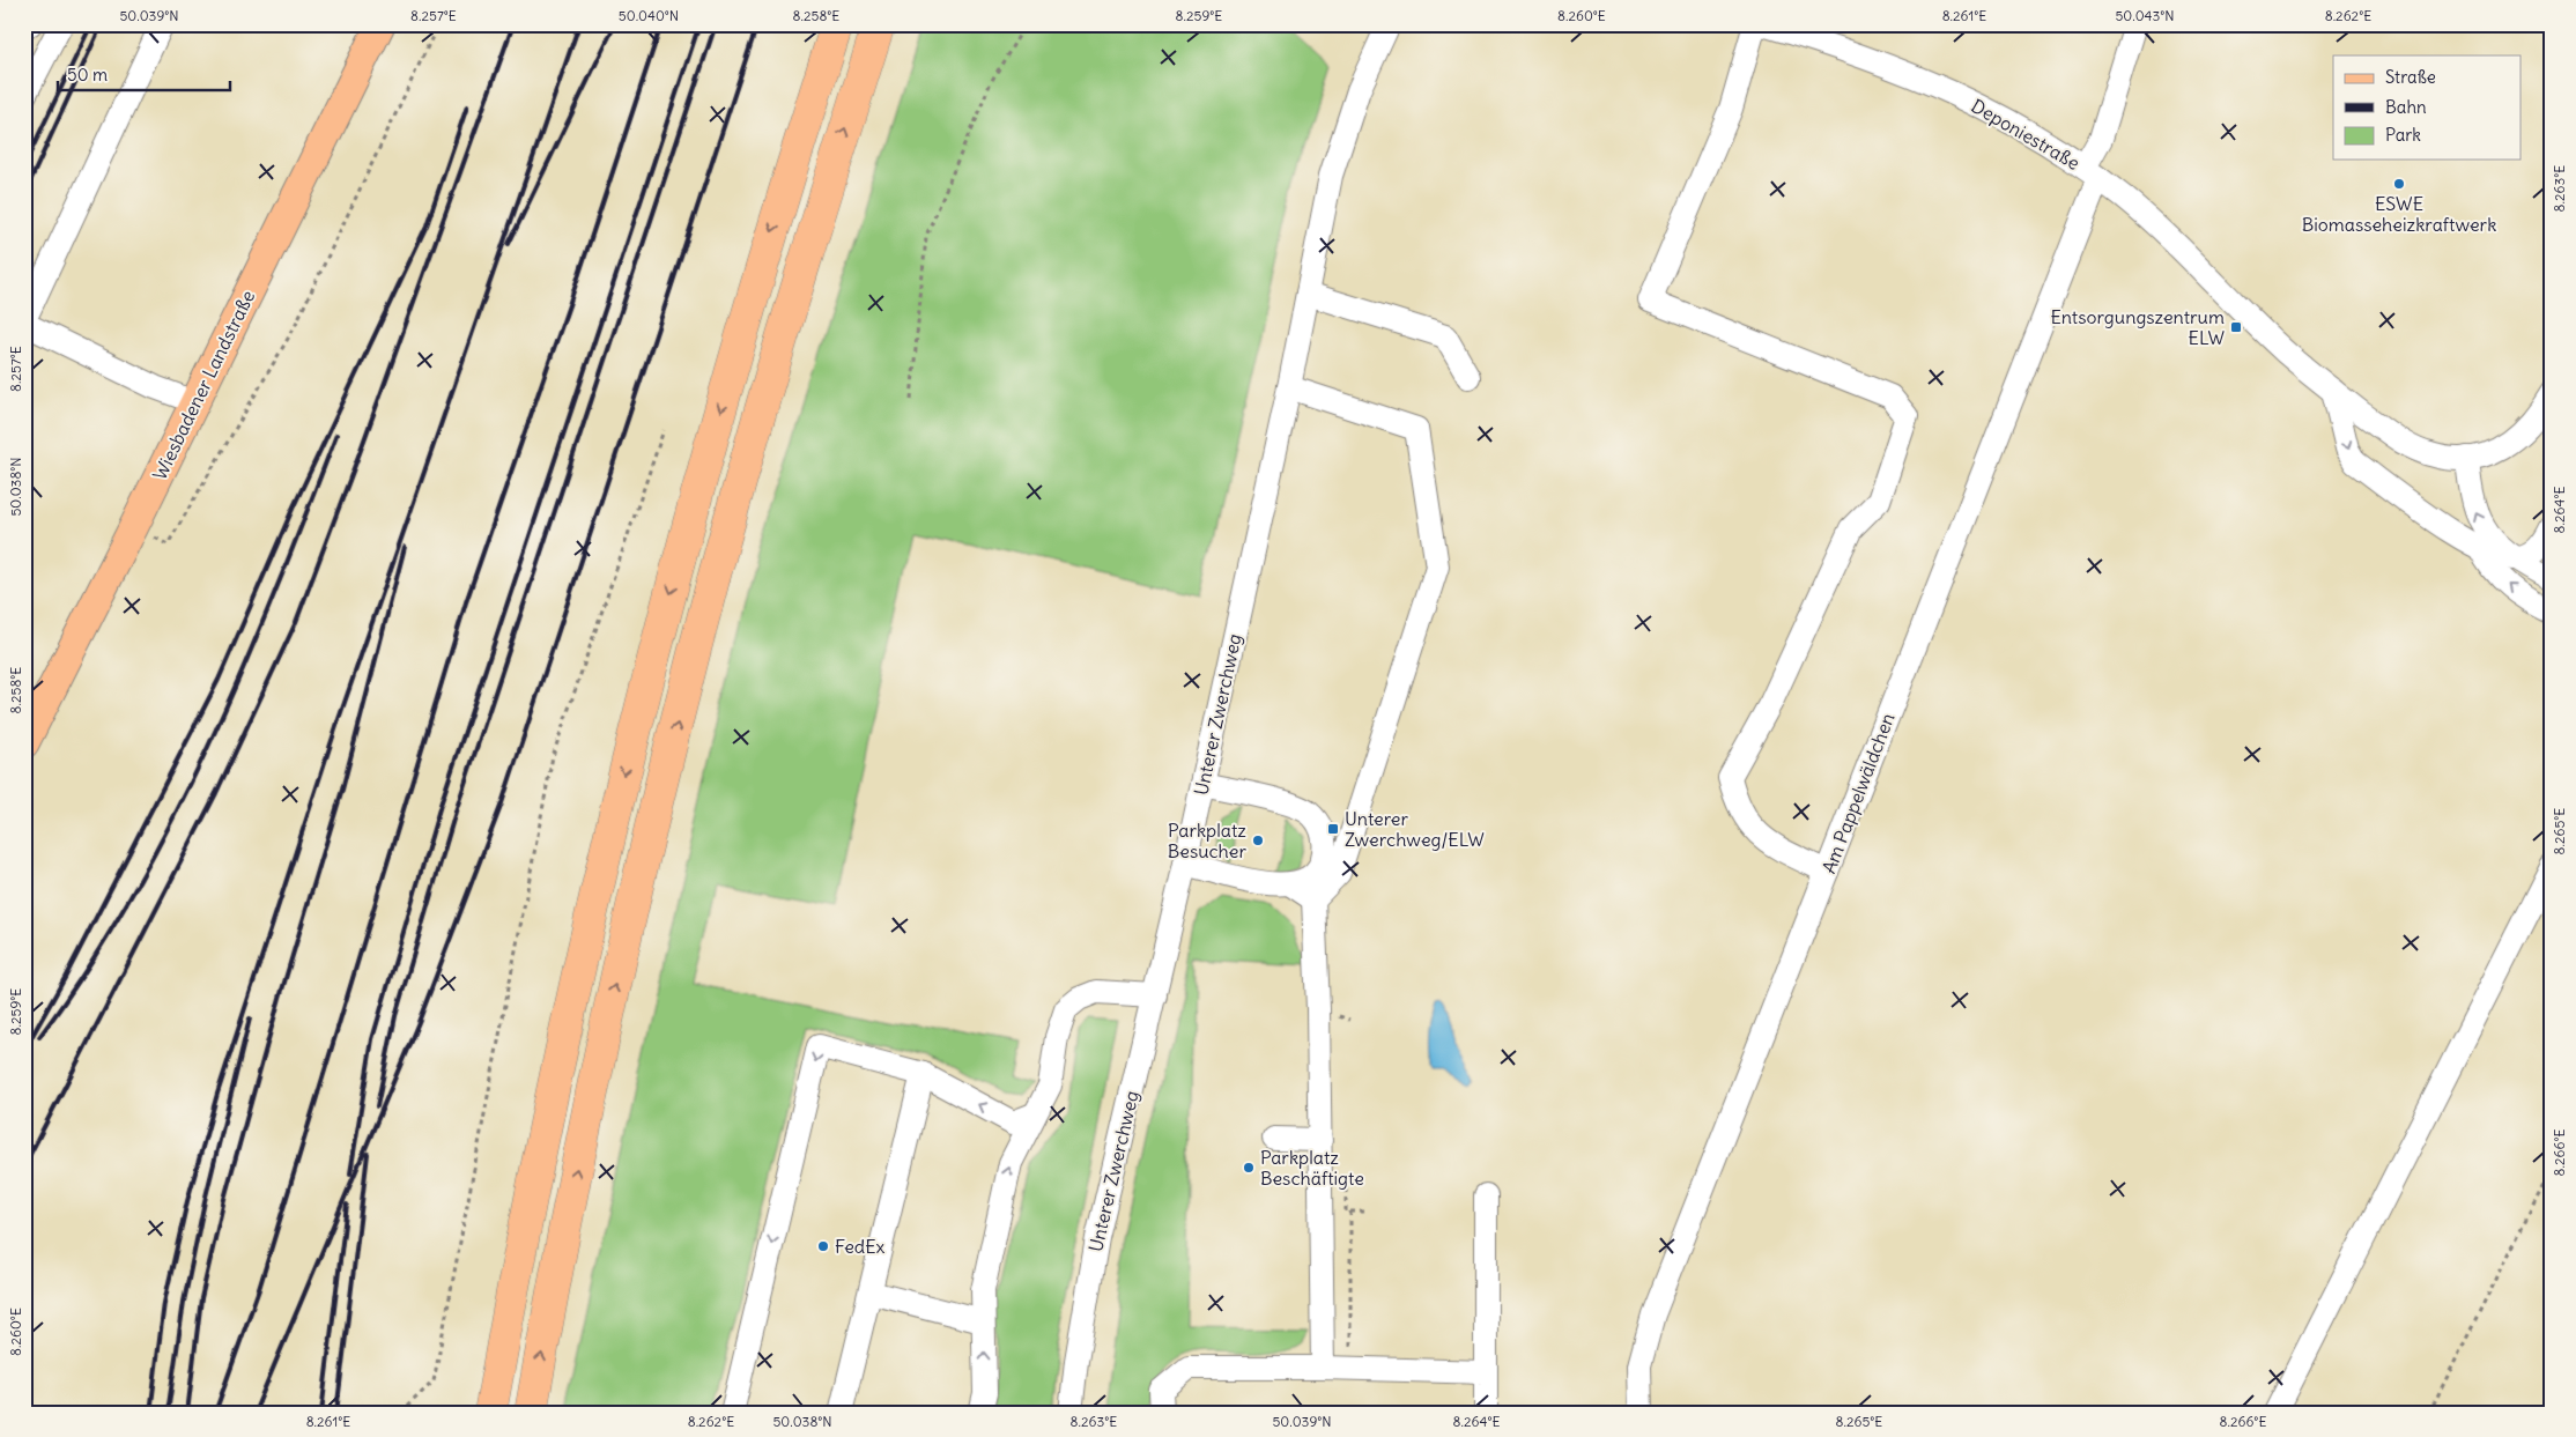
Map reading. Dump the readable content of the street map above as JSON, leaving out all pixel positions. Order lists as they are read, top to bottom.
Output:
{
  "streets": {
    "main road": ["Wiesbadener Landstraße"],
    "street": ["Deponiestraße", "Unterer Zwerchweg", "Am Pappelwäldchen"]
  },
  "crossings": [
    ["Deponiestraße", "Am Pappelwäldchen"]
  ],
  "places": {
    "other": [
      "ESWE Biomasseheizkraftwerk",
      "Parkplatz Besucher",
      "Parkplatz Beschäftigte",
      "FedEx"
    ],
    "transit": ["Entsorgungszentrum ELW", "Unterer Zwerchweg/ELW"]
  },
  "legend": ["Straße", "Bahn", "Park"],
  "scale_bar": "50 m",
  "coordinates": [
    "50.039°N",
    "8.257°E",
    "50.040°N",
    "8.258°E",
    "8.259°E",
    "8.260°E",
    "8.261°E",
    "50.043°N",
    "8.262°E",
    "8.263°E",
    "50.038°N",
    "8.264°E",
    "8.265°E",
    "8.266°E"
  ]
}
